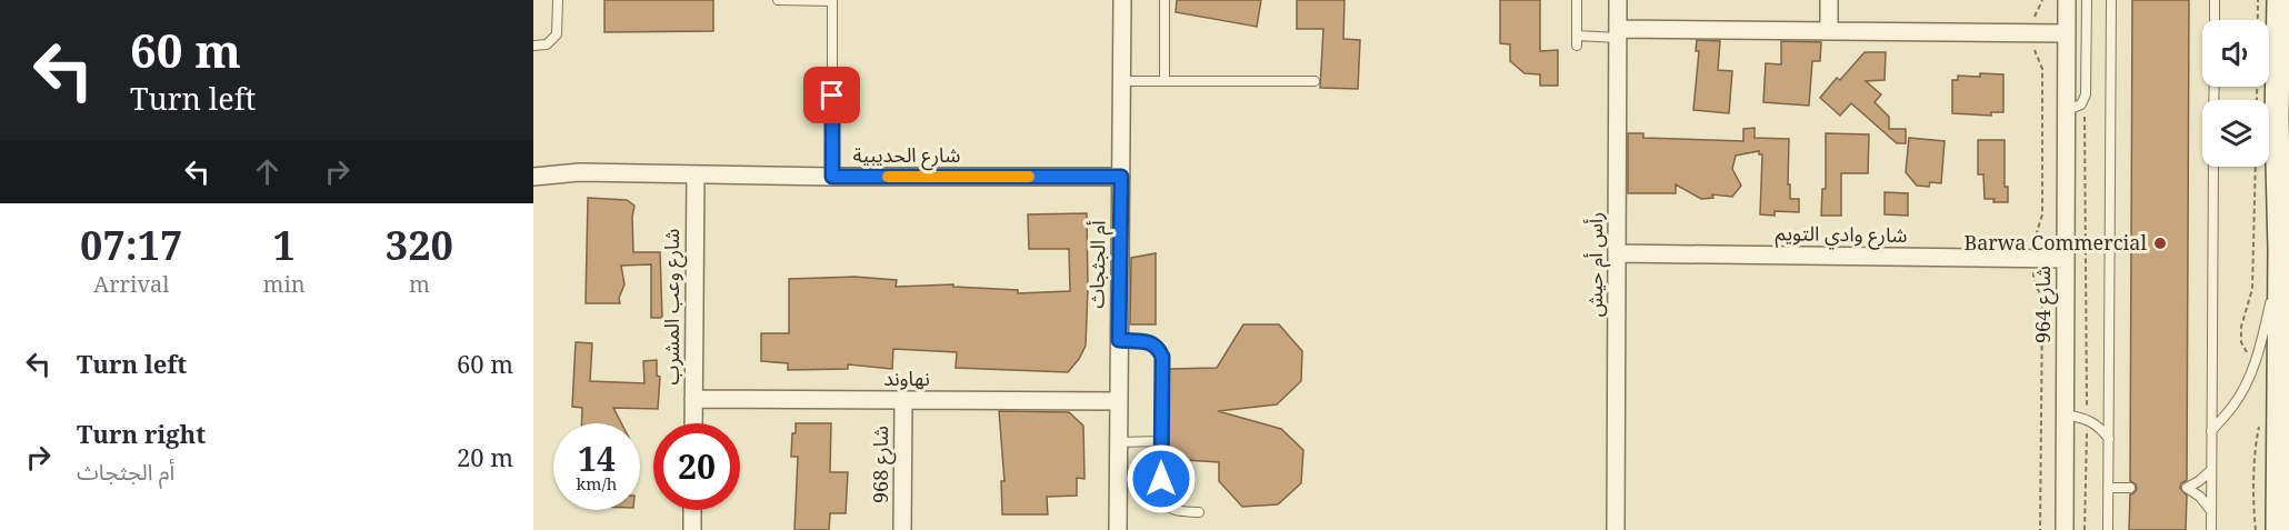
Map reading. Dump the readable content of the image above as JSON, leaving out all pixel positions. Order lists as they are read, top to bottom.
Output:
{
  "streets": {
    "street": [
      "شارع الحديبية",
      "شارع وادي التويم",
      "أم الجثجاث",
      "رأس أم حيش",
      "شارع 964",
      "شارع وعب المشرب",
      "نهاوند",
      "شارع 968"
    ]
  },
  "crossings": [
    ["شارع الحديبية", "أم الجثجاث"],
    ["شارع الحديبية", "شارع وعب المشرب"],
    ["شارع وادي التويم", "رأس أم حيش"],
    ["شارع وادي التويم", "شارع 964"],
    ["أم الجثجاث", "نهاوند"],
    ["شارع وعب المشرب", "نهاوند"],
    ["نهاوند", "شارع 968"]
  ],
  "places": ["Barwa Commercial"],
  "page": {
    "turn": ["60 m", "Turn left"],
    "eta": [
      "07:17",
      "Arrival",
      "1",
      "min",
      "320",
      "m"
    ],
    "list": [
      {
        "name": "Turn left",
        "value": "60 m"
      },
      {
        "name": "Turn right",
        "note": "أم الجثجاث",
        "value": "20 m"
      }
    ],
    "speed": "14 km/h",
    "limit": "20"
  }
}
